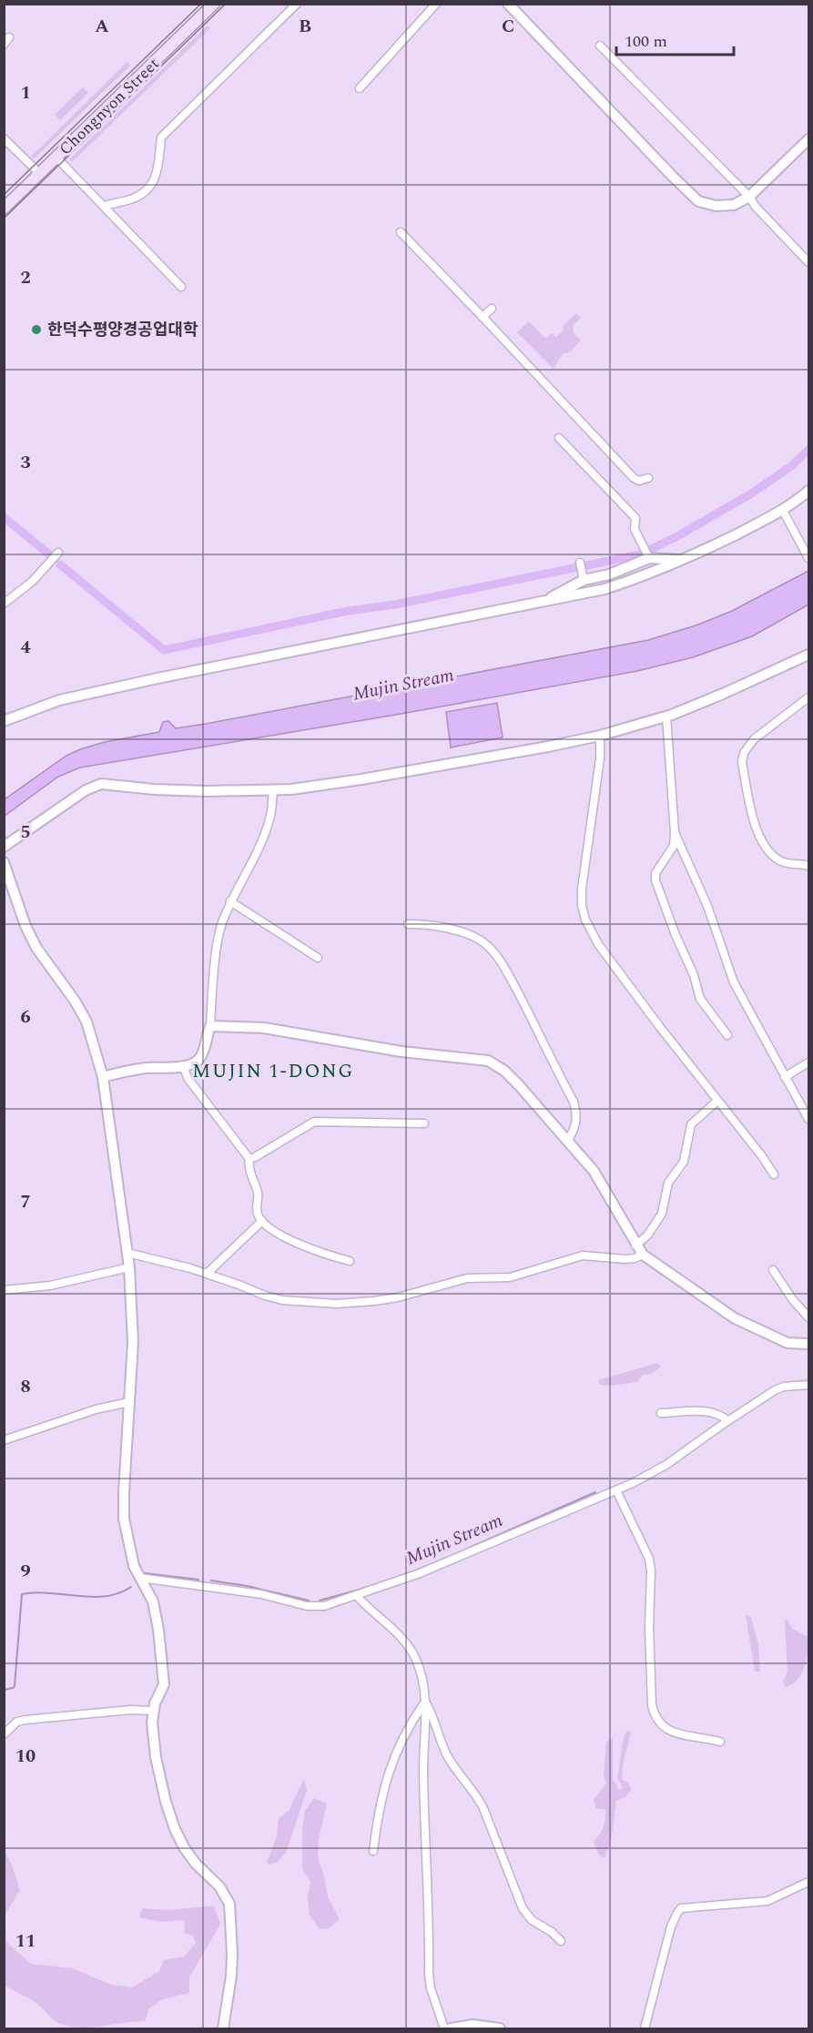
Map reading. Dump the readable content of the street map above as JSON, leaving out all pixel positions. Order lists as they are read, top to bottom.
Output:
{
  "streets": {
    "main road": ["Chongnyon Street"]
  },
  "districts": ["MUJIN 1-DONG"],
  "water": ["Mujin Stream"],
  "places": ["한덕수평양경공업대학"],
  "scale_bar": "100 m",
  "grid": {
    "columns": ["A", "B", "C"],
    "rows": [
      "1",
      "2",
      "3",
      "4",
      "5",
      "6",
      "7",
      "8",
      "9",
      "10",
      "11"
    ]
  }
}
